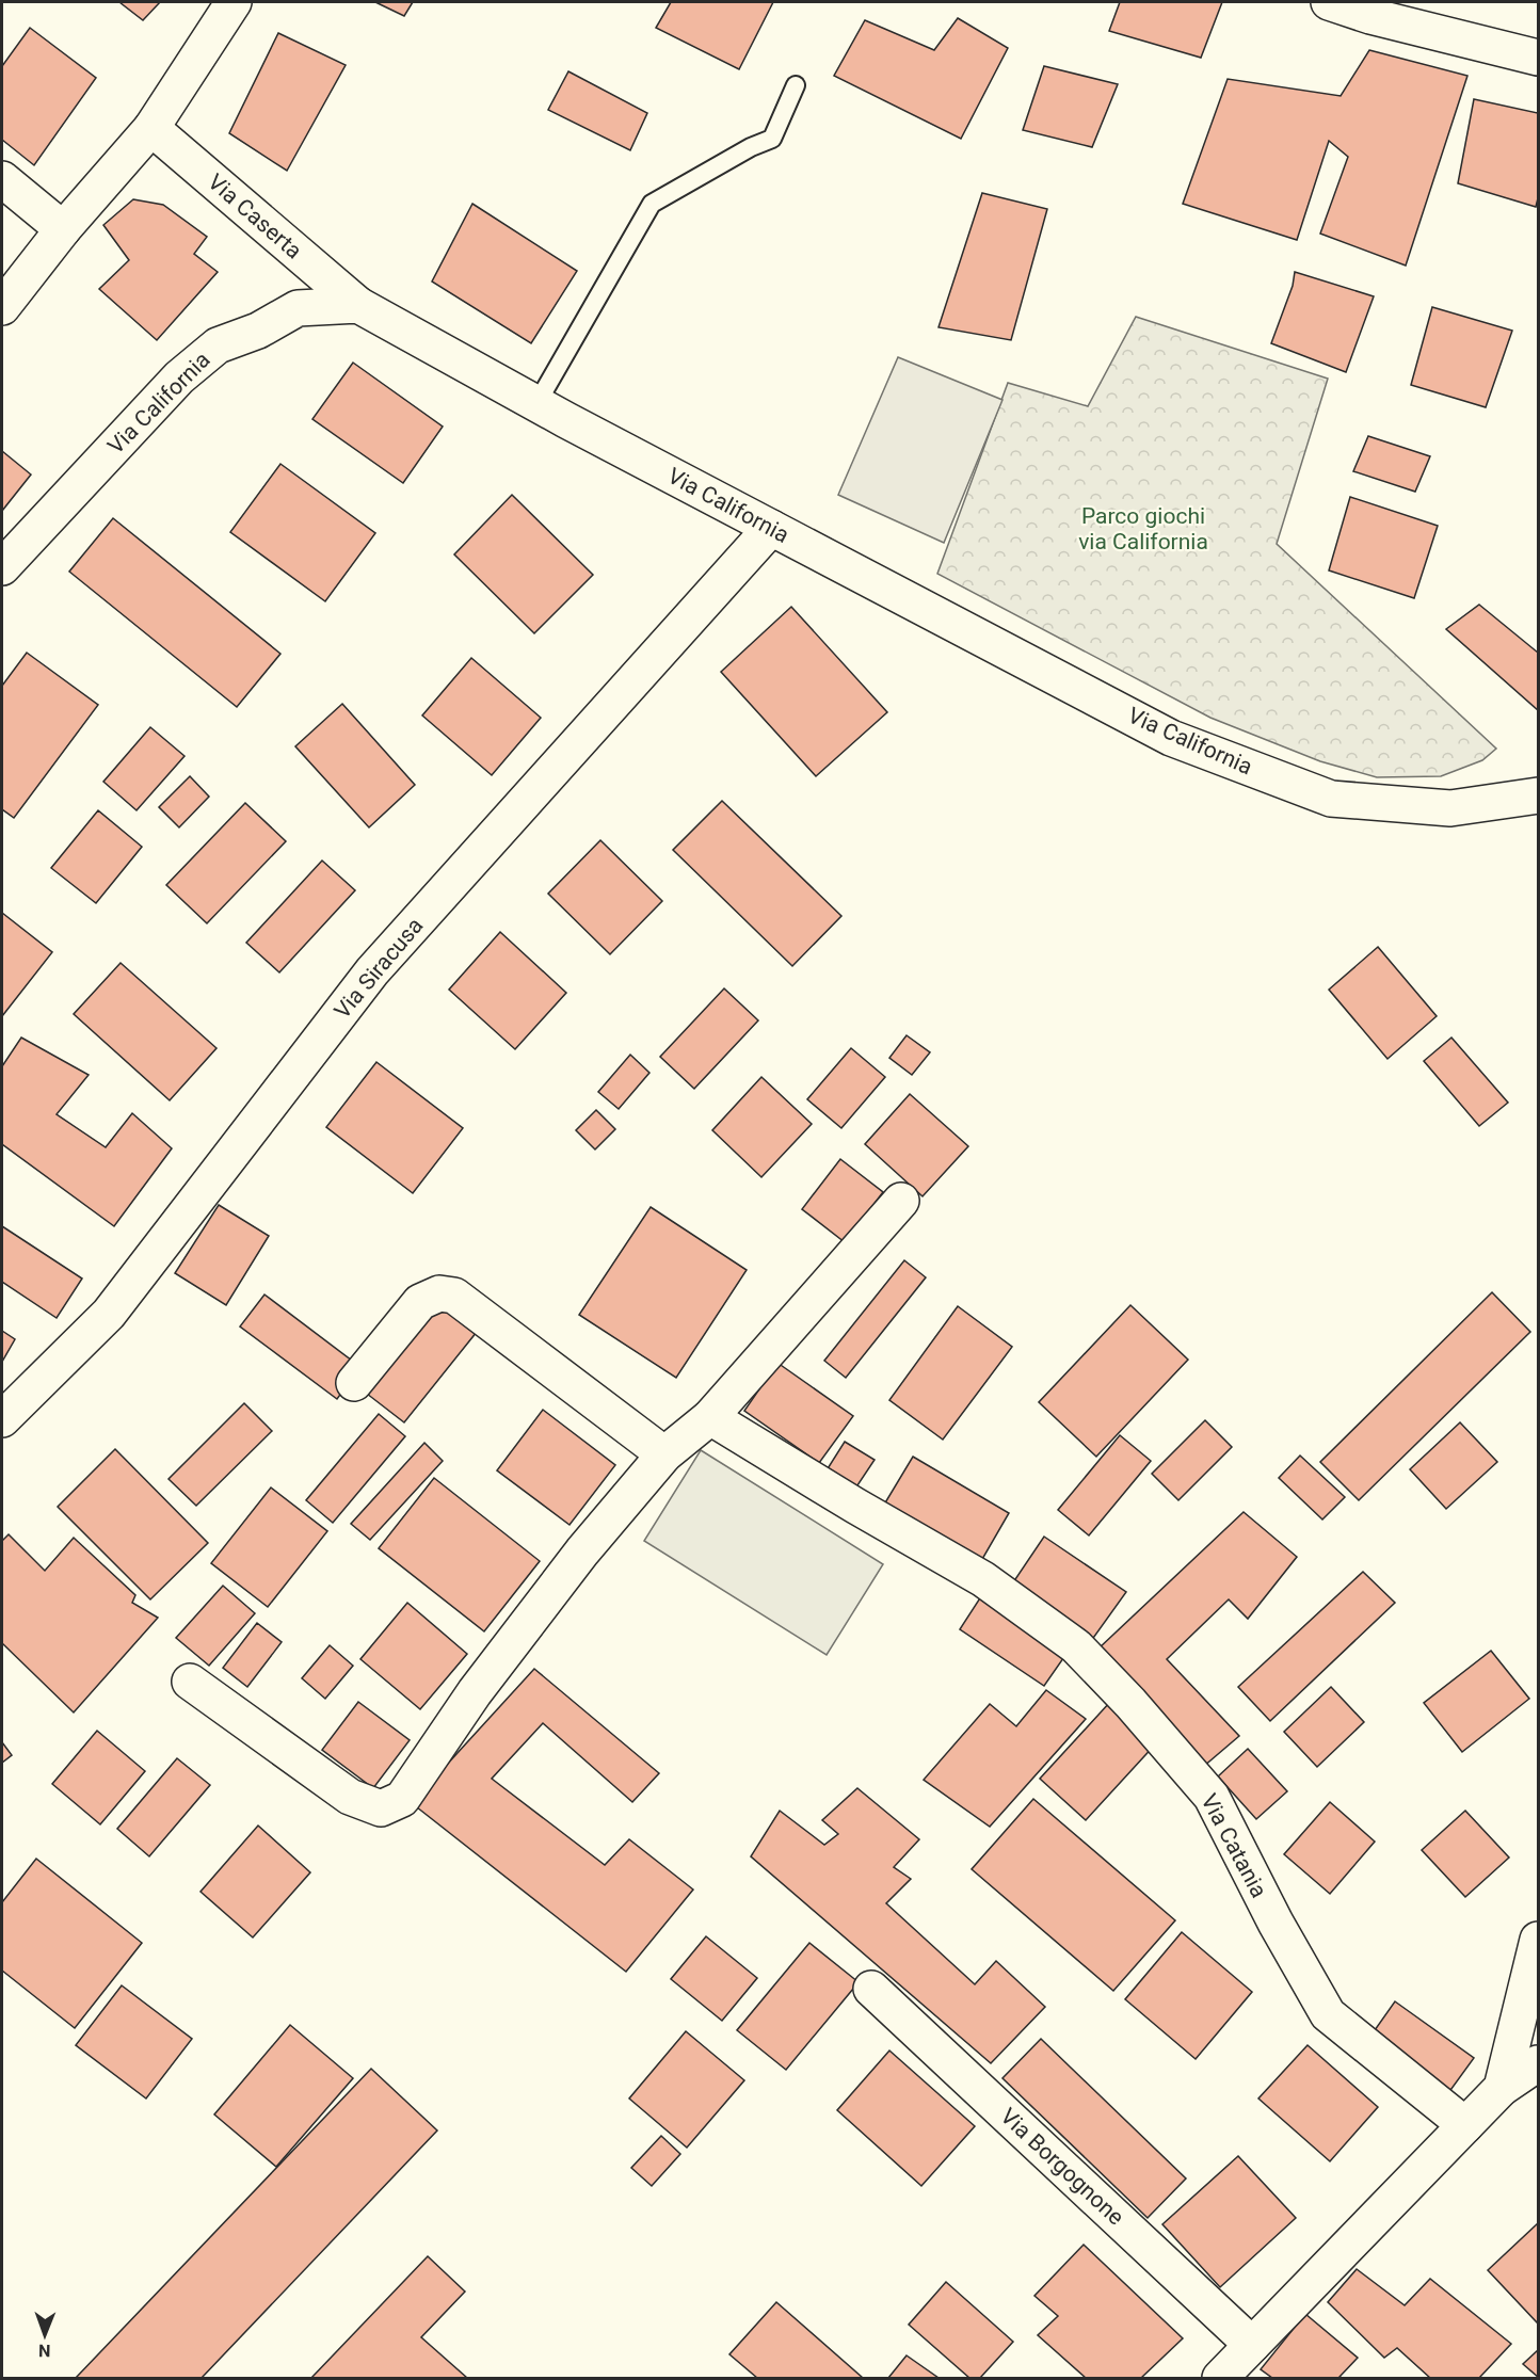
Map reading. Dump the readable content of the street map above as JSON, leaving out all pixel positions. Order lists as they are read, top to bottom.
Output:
{
  "streets": {
    "street": [
      "Via Caserta",
      "Via California",
      "Via Siracusa",
      "Via Catania",
      "Via Borgognone"
    ]
  },
  "crossings": [
    ["Via Caserta", "Via California"],
    ["Via California", "Via Siracusa"]
  ],
  "parks": ["Parco giochi via California"],
  "north": "bottom"
}
